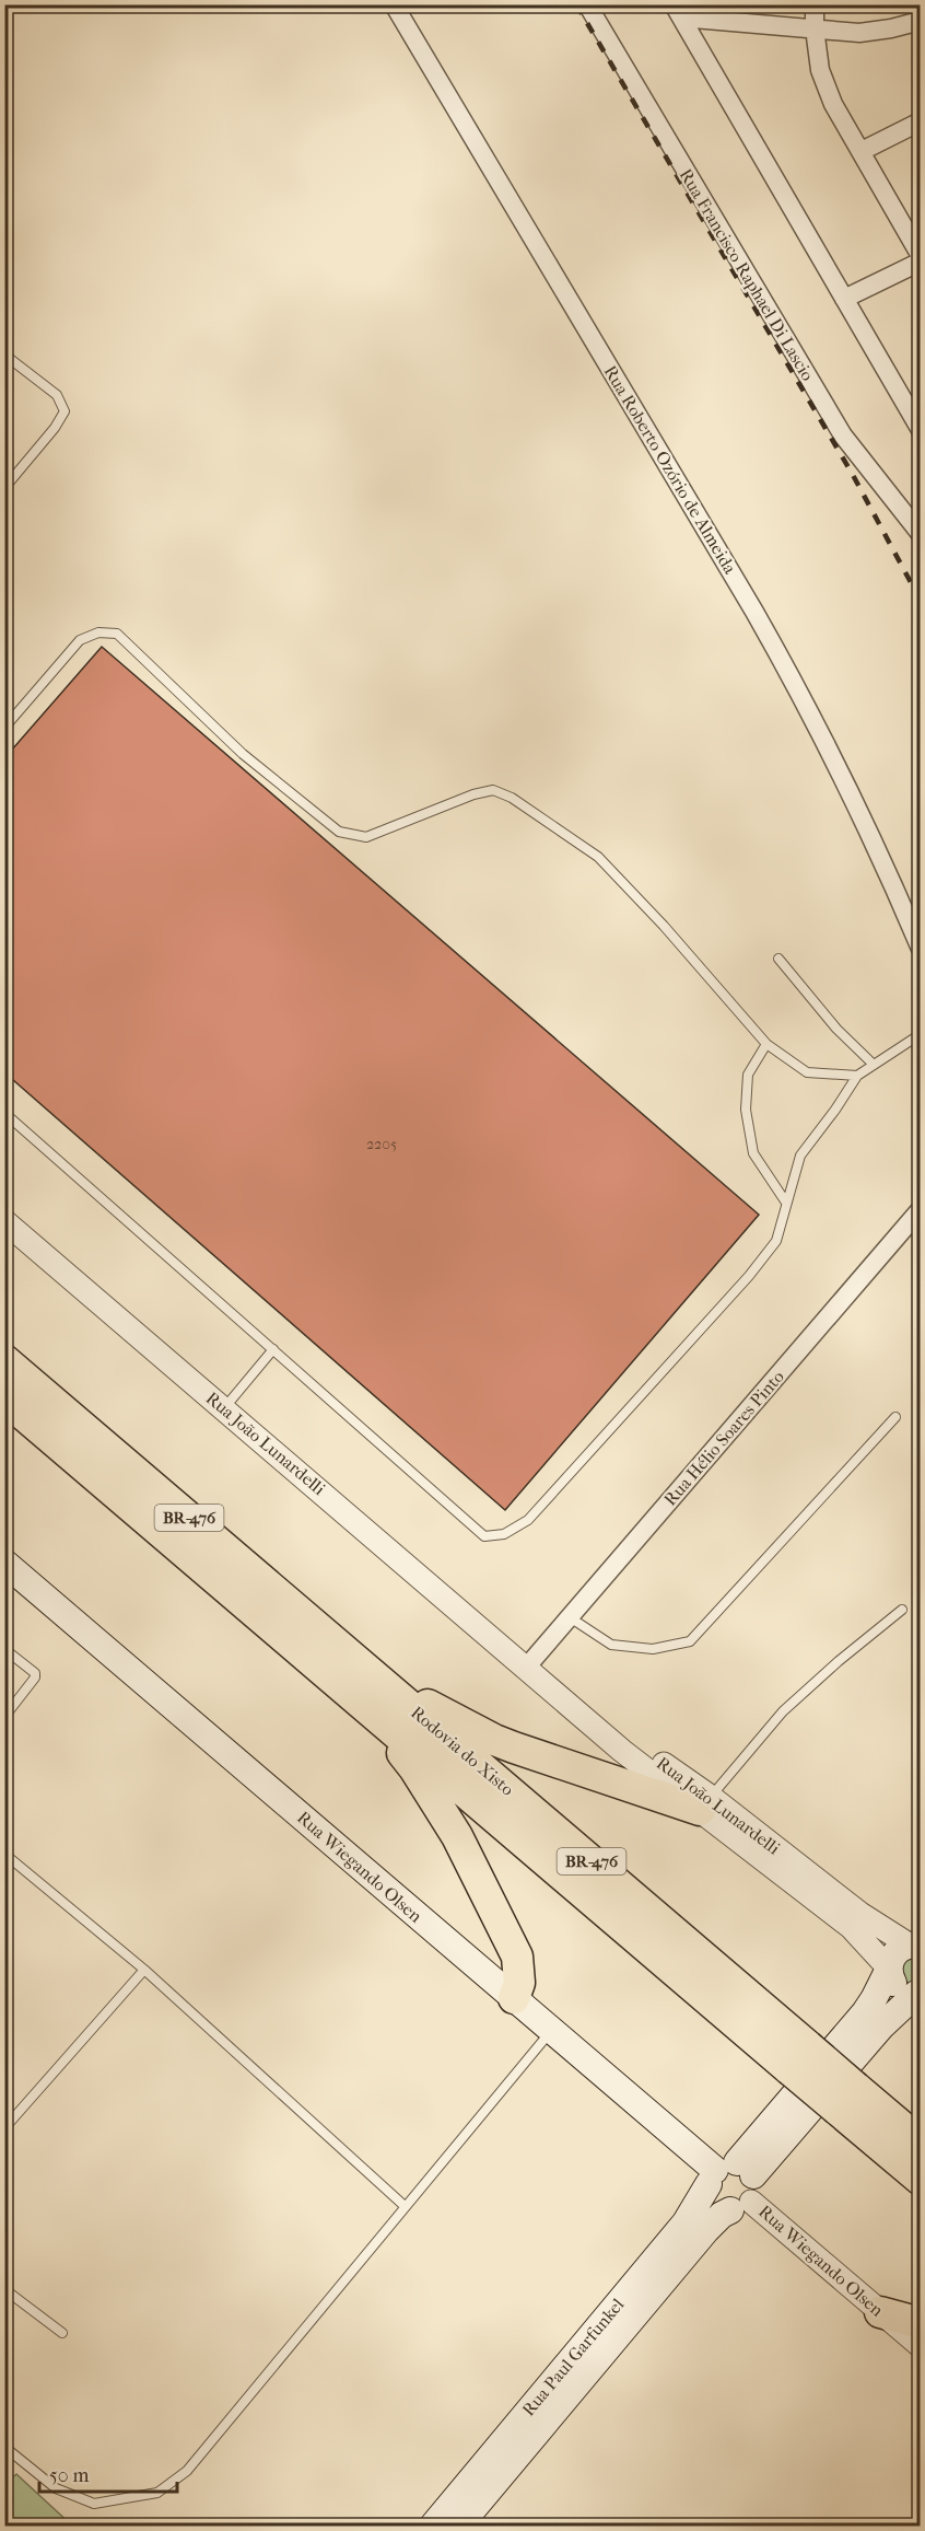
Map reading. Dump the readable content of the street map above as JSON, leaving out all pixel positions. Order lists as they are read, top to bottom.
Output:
{
  "streets": {
    "highway": ["BR-476", "Rodovia do Xisto"],
    "main road": ["Rua Wiegando Olsen", "Rua Paul Garfunkel"],
    "street": [
      "Rua Francisco Raphael Di Lascio",
      "Rua Roberto Ozório de Almeida",
      "Rua Hélio Soares Pinto",
      "Rua João Lunardelli"
    ]
  },
  "crossings": [
    ["Rua Hélio Soares Pinto", "Rua João Lunardelli"],
    ["Rua João Lunardelli", "Rua Paul Garfunkel"],
    ["Rua Wiegando Olsen", "Rua Paul Garfunkel"]
  ],
  "house_numbers": ["2205"],
  "scale_bar": "50 m"
}
